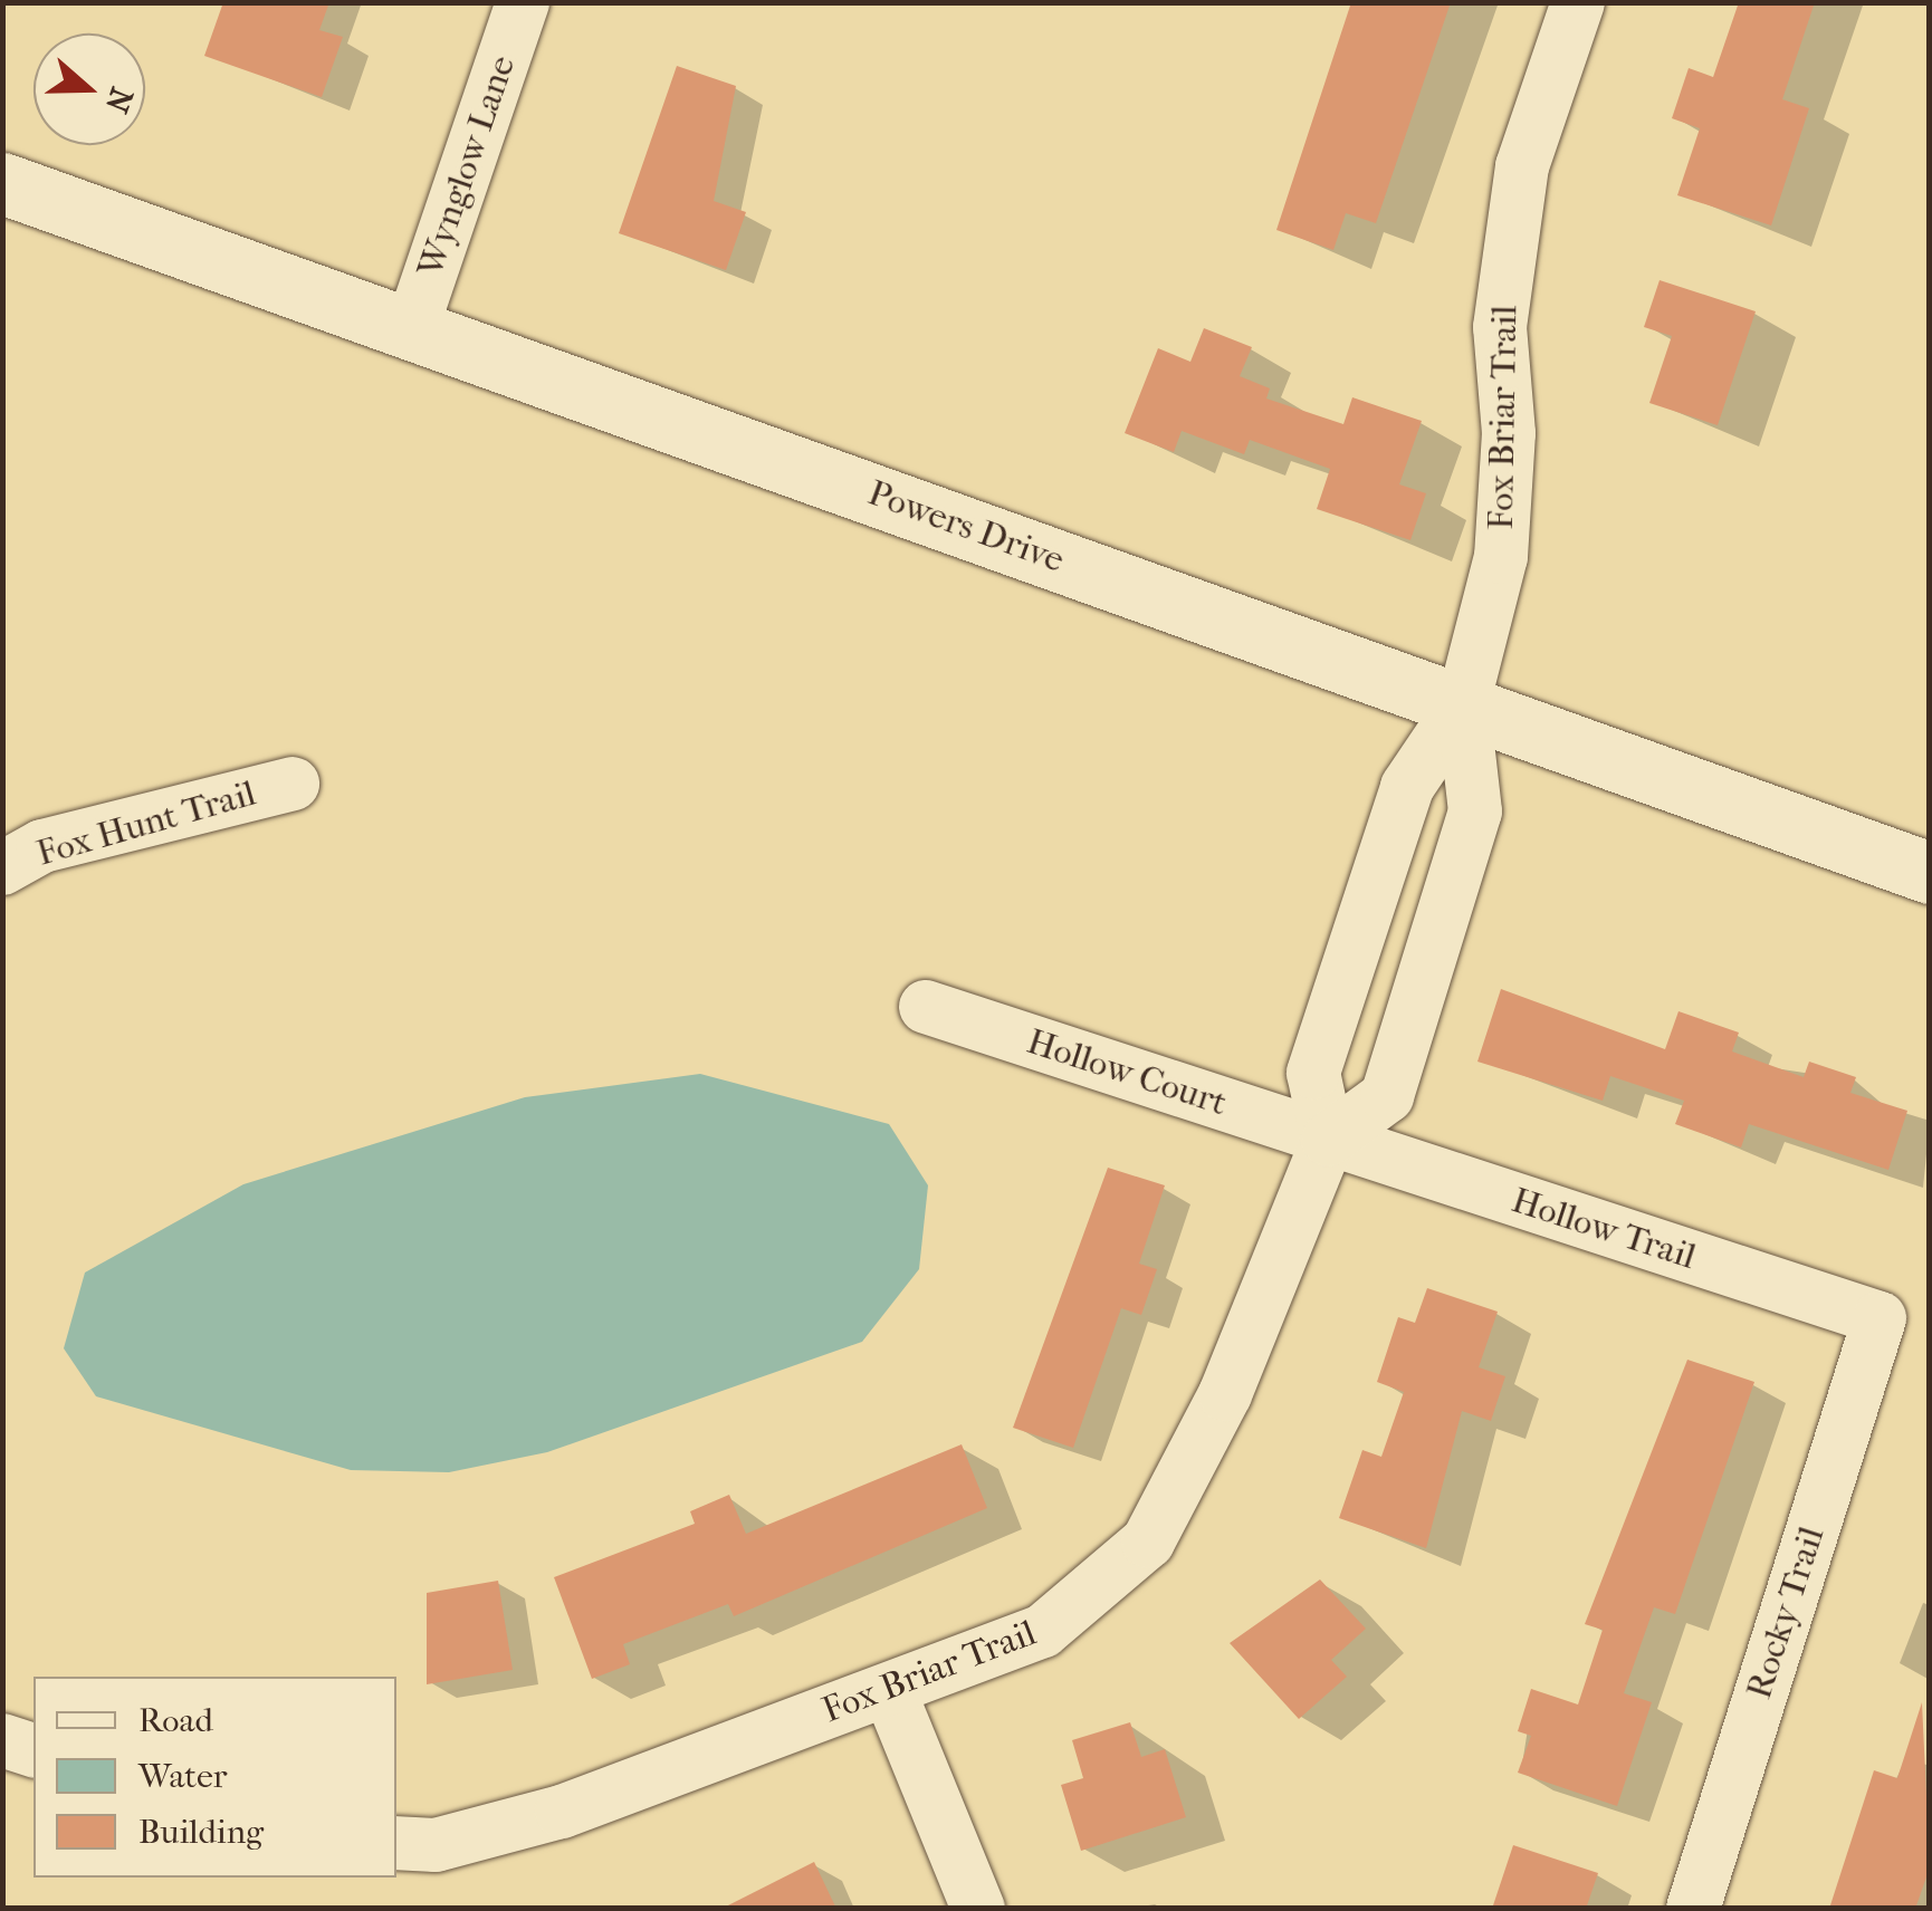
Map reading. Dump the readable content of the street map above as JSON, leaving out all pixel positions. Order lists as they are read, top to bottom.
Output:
{
  "streets": {
    "street": [
      "Wynglow Lane",
      "Fox Briar Trail",
      "Powers Drive",
      "Fox Hunt Trail",
      "Hollow Court",
      "Hollow Trail",
      "Rocky Trail"
    ]
  },
  "crossings": [
    ["Wynglow Lane", "Powers Drive"],
    ["Fox Briar Trail", "Powers Drive"],
    ["Fox Briar Trail", "Hollow Court"],
    ["Fox Briar Trail", "Hollow Trail"],
    ["Hollow Court", "Hollow Trail"],
    ["Hollow Trail", "Rocky Trail"]
  ],
  "legend": ["Road", "Water", "Building"],
  "north": "right"
}
